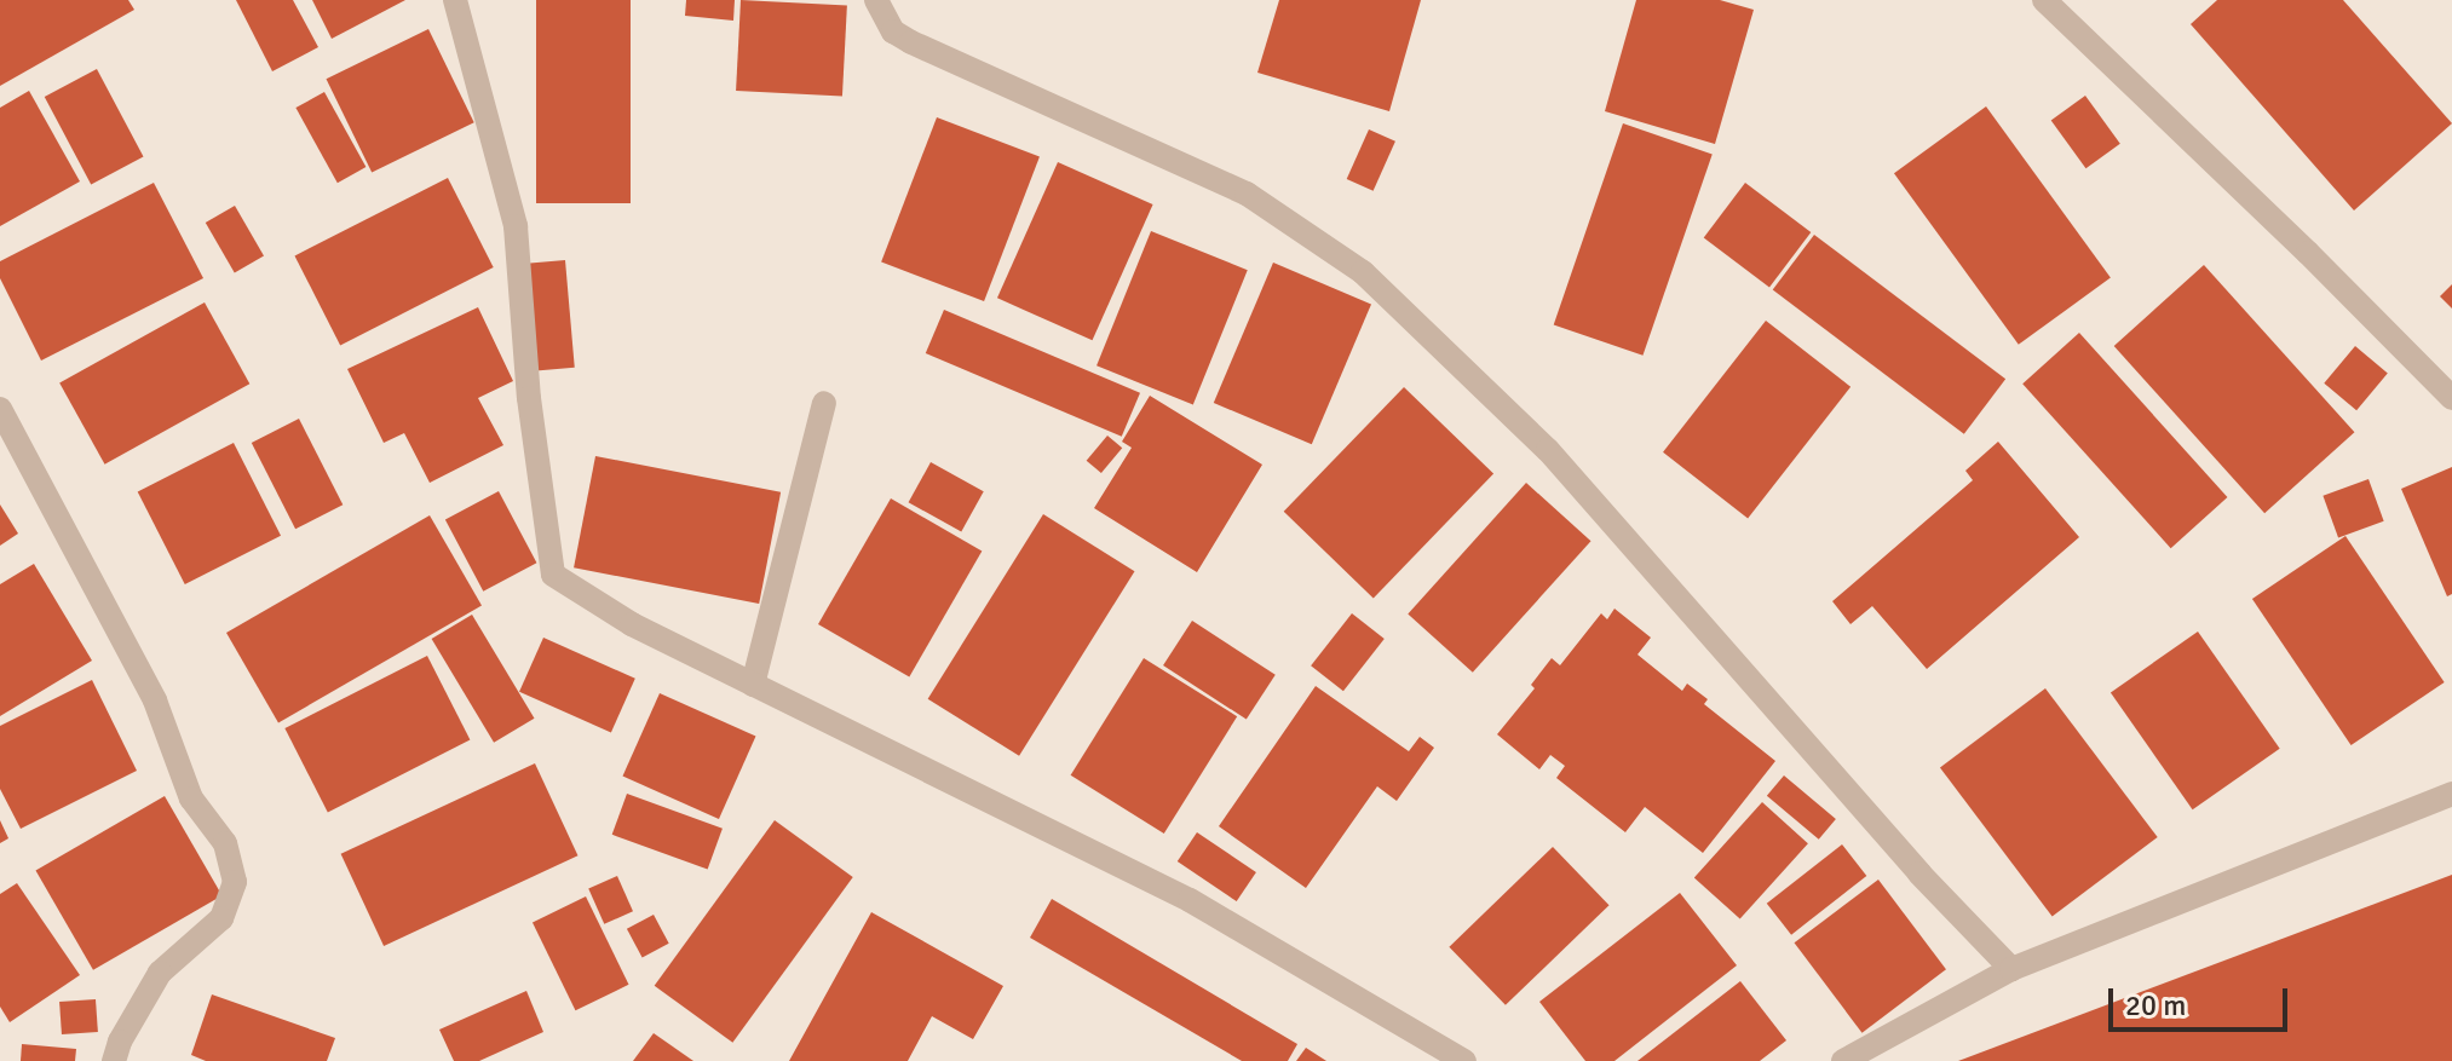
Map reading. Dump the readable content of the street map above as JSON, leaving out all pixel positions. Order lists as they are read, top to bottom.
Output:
{
  "scale_bar": "20 m"
}
